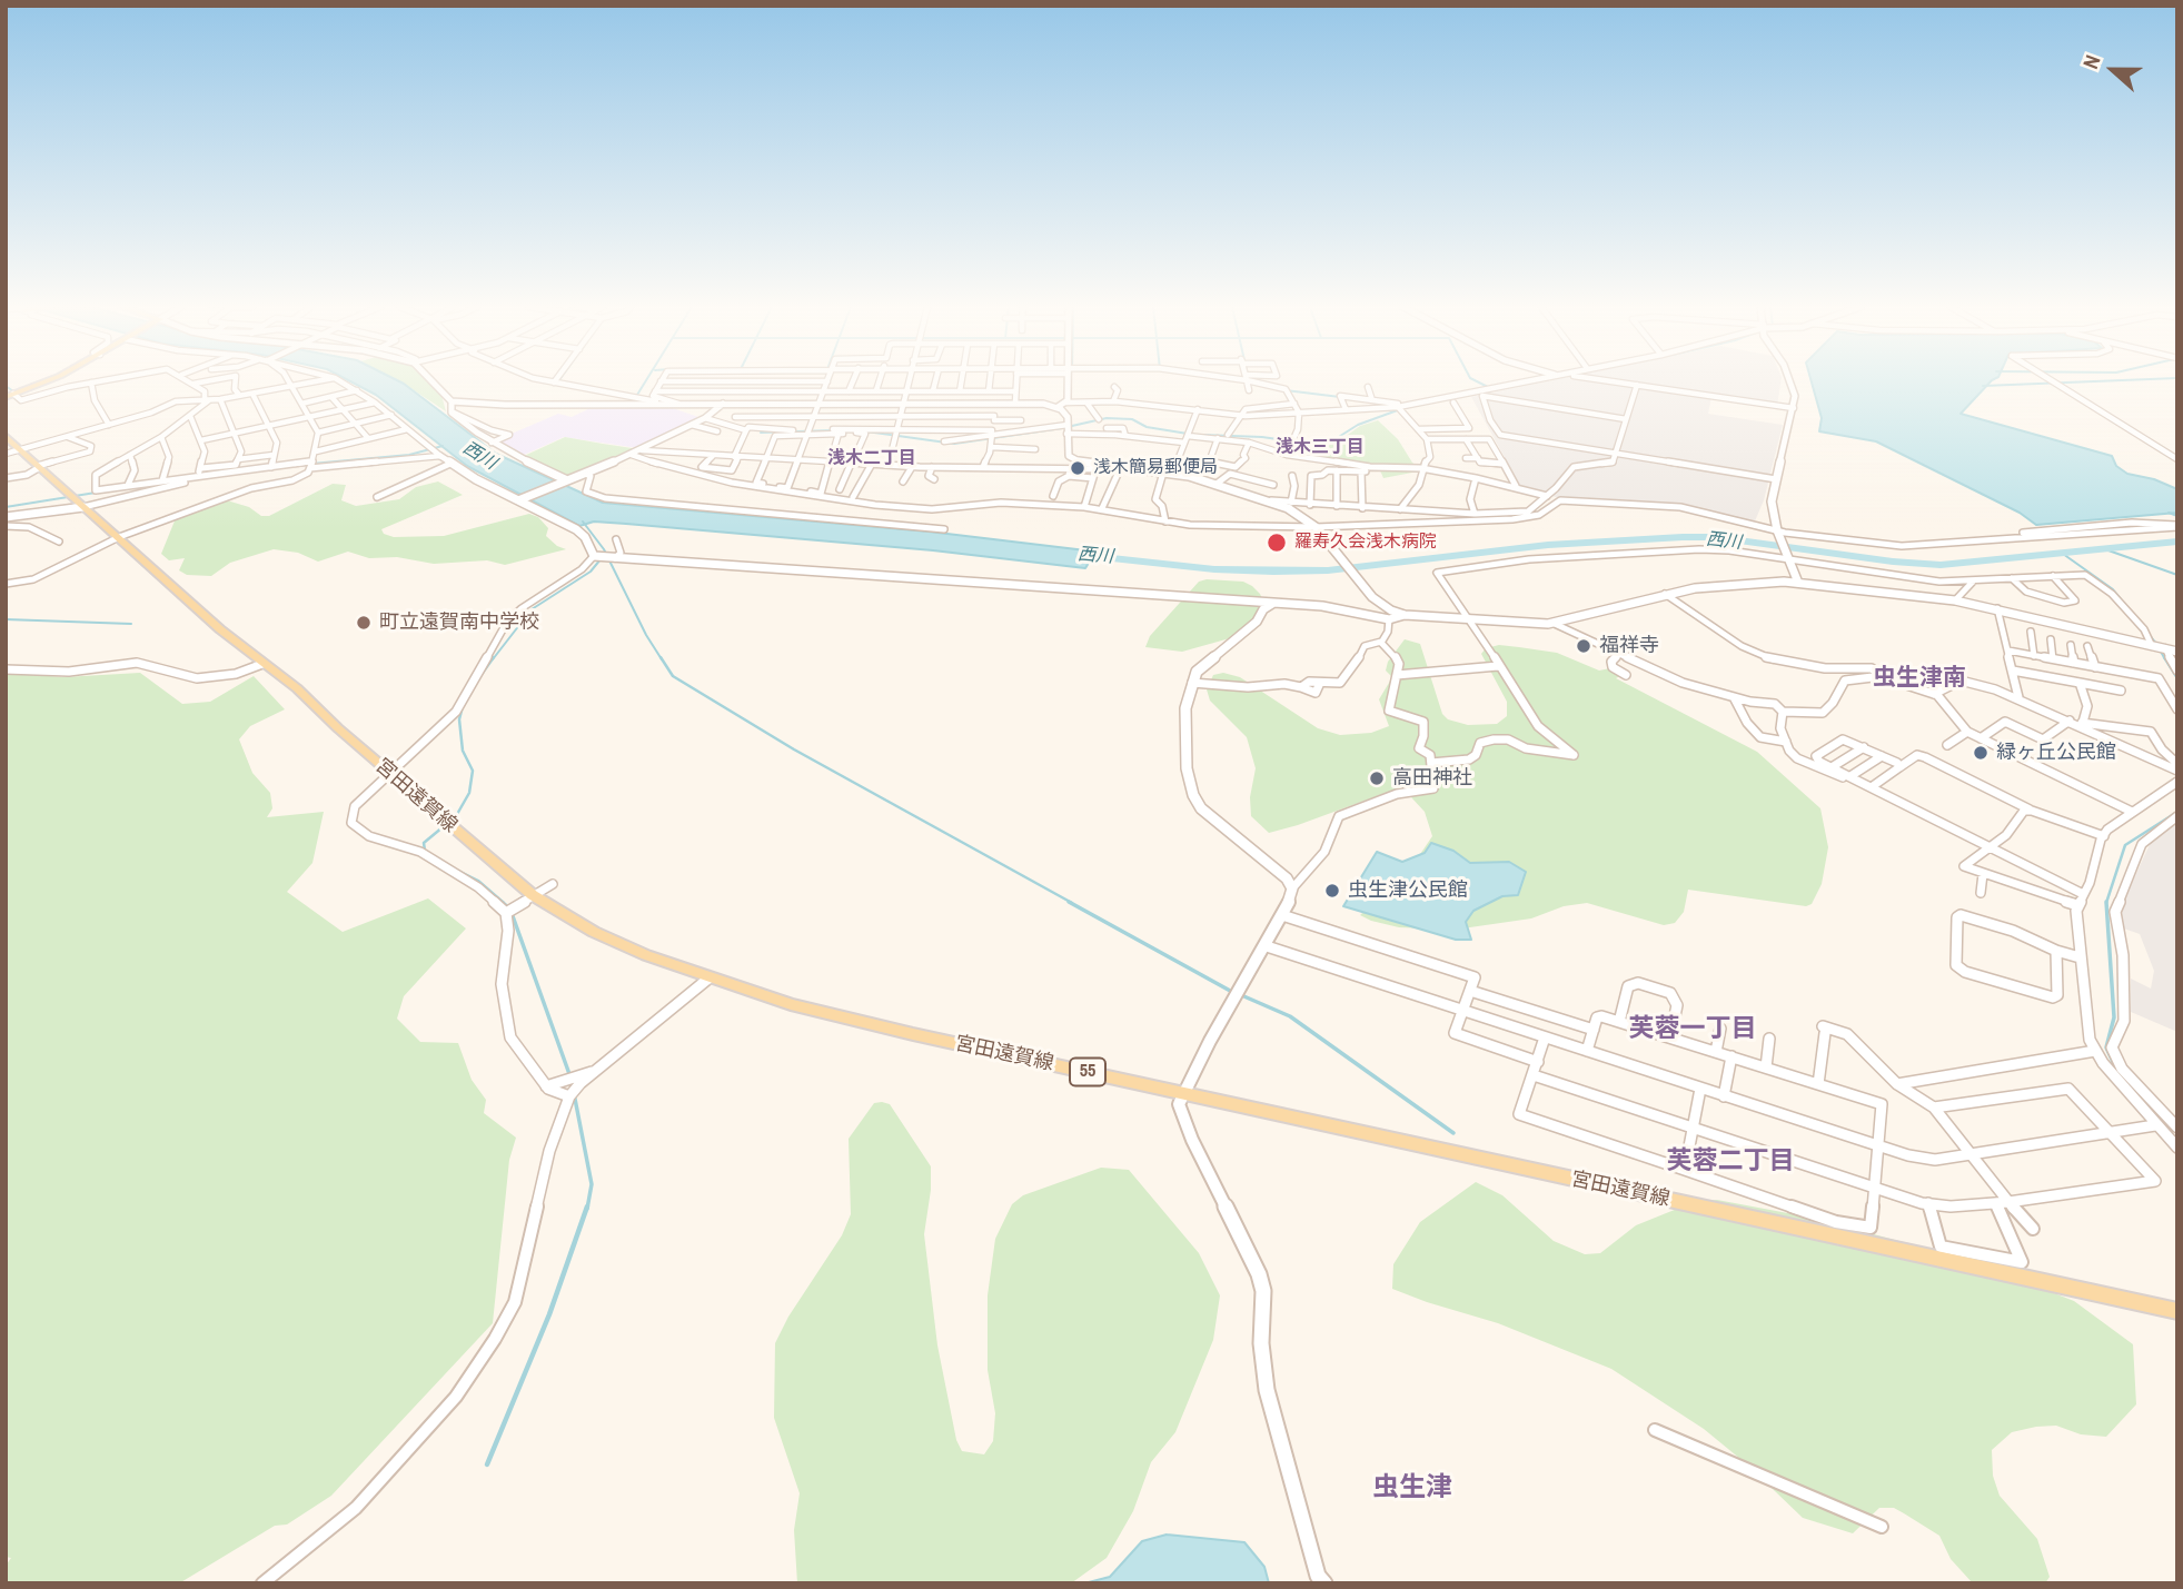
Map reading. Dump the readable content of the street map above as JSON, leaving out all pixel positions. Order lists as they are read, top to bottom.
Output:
{
  "streets": {
    "main road": ["宮田遠賀線", "55"]
  },
  "districts": [
    "浅木三丁目",
    "浅木二丁目",
    "虫生津南",
    "芙蓉一丁目",
    "芙蓉二丁目",
    "虫生津"
  ],
  "water": ["西川"],
  "places": [
    "浅木簡易郵便局",
    "羅寿久会浅木病院",
    "町立遠賀南中学校",
    "福祥寺",
    "緑ヶ丘公民館",
    "高田神社",
    "虫生津公民館"
  ],
  "north": "left"
}
